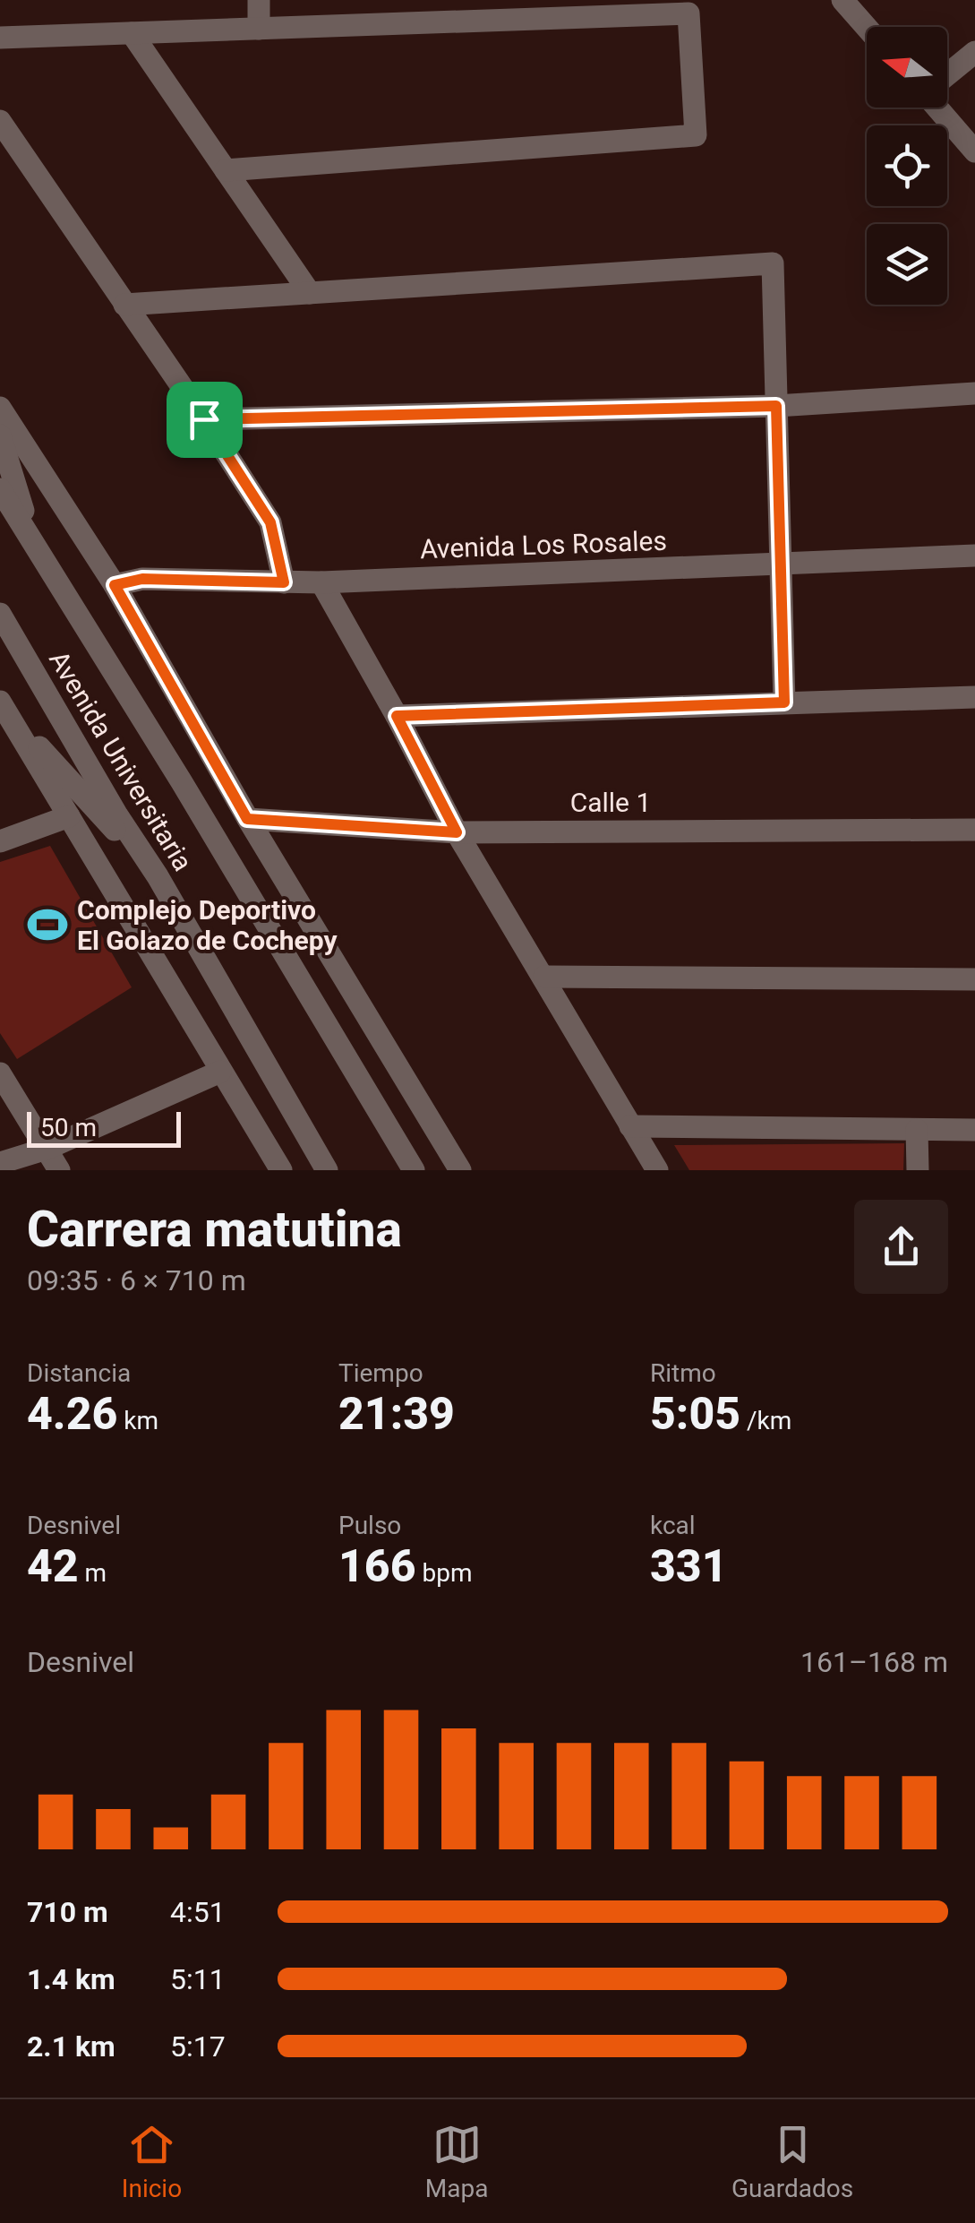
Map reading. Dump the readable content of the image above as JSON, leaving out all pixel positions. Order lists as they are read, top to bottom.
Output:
{
  "streets": {
    "street": ["Avenida Los Rosales", "Avenida Universitaria", "Calle 1"]
  },
  "places": {
    "sports": ["Complejo Deportivo El Golazo de Cochepy"]
  },
  "scale_bar": "50 m",
  "north": "left",
  "page": {
    "scale": "50 m",
    "heading": ["Carrera matutina", "09:35 · 6 × 710 m"],
    "stats": [
      ["Distancia", "4.26 km"],
      ["Tiempo", "21:39"],
      ["Ritmo", "5:05 /km"],
      ["Desnivel", "42 m"],
      ["Pulso", "166 bpm"],
      ["kcal", "331"]
    ],
    "chart": ["Desnivel", "161–168 m"],
    "list": [
      {
        "name": "710 m",
        "note": "4:51"
      },
      {
        "name": "1.4 km",
        "note": "5:11"
      },
      {
        "name": "2.1 km",
        "note": "5:17"
      }
    ],
    "tabs": ["Inicio", "Mapa", "Guardados"]
  }
}
